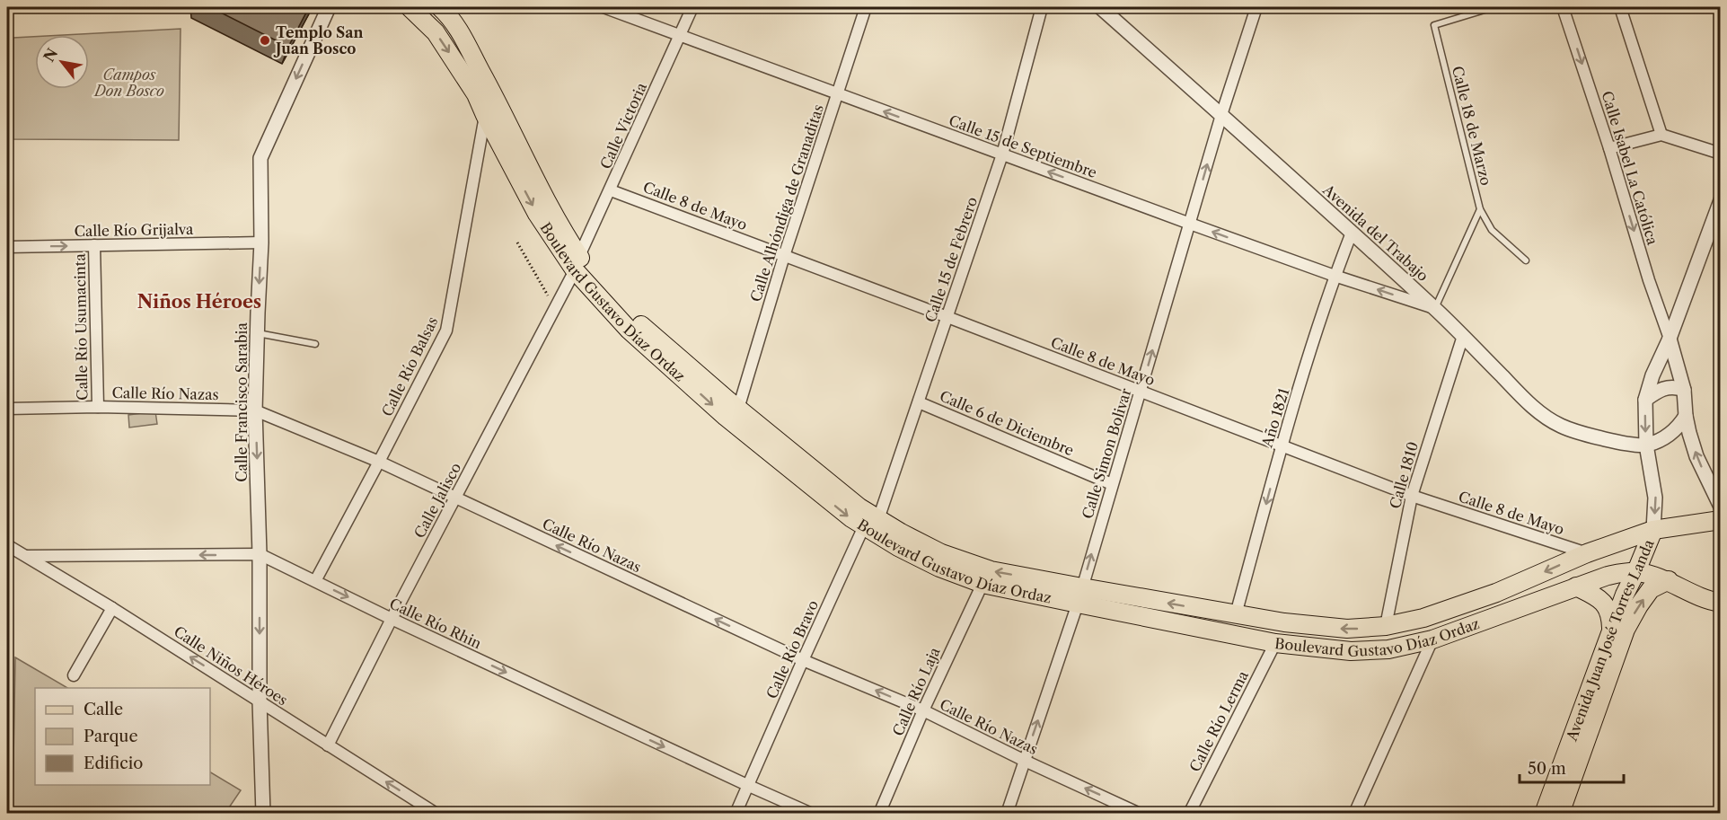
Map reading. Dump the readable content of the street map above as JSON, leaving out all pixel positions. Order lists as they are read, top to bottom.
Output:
{
  "streets": {
    "main road": ["Boulevard Gustavo Díaz Ordaz", "Avenida Juan José Torres Landa"],
    "street": [
      "Calle Victoria",
      "Calle 15 de Septiembre",
      "Calle Isabel La Católica",
      "Calle Alhóndiga de Granaditas",
      "Calle 8 de Mayo",
      "Calle Río Grijalva",
      "Avenida del Trabajo",
      "Calle 15 de Febrero",
      "Calle Río Usumacinta",
      "Calle Río Balsas",
      "Calle Río Nazas",
      "Calle Francisco Sarabia",
      "Año 1821",
      "Calle 6 de Diciembre",
      "Calle Simon Bolivar",
      "Calle 1810",
      "Calle Jalisco",
      "Calle Río Rhin",
      "Calle Río Bravo",
      "Calle Niños Héroes",
      "Calle Río Laja",
      "Calle Río Lerma"
    ],
    "lane": ["Calle 18 de Marzo"]
  },
  "crossings": [
    ["Calle Victoria", "Calle 15 de Septiembre"],
    ["Calle Victoria", "Calle 8 de Mayo"],
    ["Calle Victoria", "Boulevard Gustavo Díaz Ordaz"],
    ["Calle Victoria", "Calle Jalisco"],
    ["Calle 15 de Septiembre", "Calle Alhóndiga de Granaditas"],
    ["Calle 15 de Septiembre", "Avenida del Trabajo"],
    ["Calle 15 de Septiembre", "Calle 15 de Febrero"],
    ["Calle 15 de Septiembre", "Año 1821"],
    ["Calle 15 de Septiembre", "Calle Simon Bolivar"],
    ["Calle Isabel La Católica", "Avenida Juan José Torres Landa"],
    ["Calle Alhóndiga de Granaditas", "Calle 8 de Mayo"],
    ["Calle Alhóndiga de Granaditas", "Boulevard Gustavo Díaz Ordaz"],
    ["Calle 8 de Mayo", "Calle 15 de Febrero"],
    ["Calle 8 de Mayo", "Boulevard Gustavo Díaz Ordaz"],
    ["Calle 8 de Mayo", "Año 1821"],
    ["Calle 8 de Mayo", "Calle Simon Bolivar"],
    ["Calle 8 de Mayo", "Calle 1810"],
    ["Calle Río Grijalva", "Calle Río Usumacinta"],
    ["Calle Río Grijalva", "Calle Francisco Sarabia"],
    ["Avenida del Trabajo", "Año 1821"],
    ["Avenida del Trabajo", "Calle Simon Bolivar"],
    ["Avenida del Trabajo", "Calle 1810"],
    ["Avenida del Trabajo", "Avenida Juan José Torres Landa"],
    ["Calle 15 de Febrero", "Boulevard Gustavo Díaz Ordaz"],
    ["Calle 15 de Febrero", "Calle 6 de Diciembre"],
    ["Calle 15 de Febrero", "Calle Río Bravo"],
    ["Boulevard Gustavo Díaz Ordaz", "Calle Río Balsas"],
    ["Boulevard Gustavo Díaz Ordaz", "Año 1821"],
    ["Boulevard Gustavo Díaz Ordaz", "Calle Simon Bolivar"],
    ["Boulevard Gustavo Díaz Ordaz", "Calle 1810"],
    ["Boulevard Gustavo Díaz Ordaz", "Calle Jalisco"],
    ["Boulevard Gustavo Díaz Ordaz", "Avenida Juan José Torres Landa"],
    ["Boulevard Gustavo Díaz Ordaz", "Calle Río Bravo"],
    ["Boulevard Gustavo Díaz Ordaz", "Calle Río Laja"],
    ["Boulevard Gustavo Díaz Ordaz", "Calle Río Lerma"],
    ["Calle Río Usumacinta", "Calle Río Nazas"],
    ["Calle Río Balsas", "Calle Río Nazas"],
    ["Calle Río Balsas", "Calle Río Rhin"],
    ["Calle Río Nazas", "Calle Francisco Sarabia"],
    ["Calle Río Nazas", "Calle Simon Bolivar"],
    ["Calle Río Nazas", "Calle Jalisco"],
    ["Calle Río Nazas", "Calle Río Bravo"],
    ["Calle Río Nazas", "Calle Río Laja"],
    ["Calle Francisco Sarabia", "Calle Río Rhin"],
    ["Calle Francisco Sarabia", "Calle Niños Héroes"],
    ["Calle 6 de Diciembre", "Calle Simon Bolivar"],
    ["Calle Jalisco", "Calle Río Rhin"],
    ["Calle Jalisco", "Calle Niños Héroes"],
    ["Calle Río Rhin", "Calle Río Bravo"],
    ["Calle Río Rhin", "Calle Niños Héroes"]
  ],
  "one_way": [
    "Calle 15 de Septiembre",
    "Calle Río Nazas",
    "Calle Francisco Sarabia",
    "Año 1821",
    "Calle Simon Bolivar",
    "Calle Niños Héroes"
  ],
  "districts": ["Niños Héroes"],
  "parks": ["Campos Don Bosco"],
  "places": ["Templo San Juan Bosco"],
  "legend": ["Calle", "Parque", "Edificio"],
  "scale_bar": "50 m",
  "north": "top left"
}
